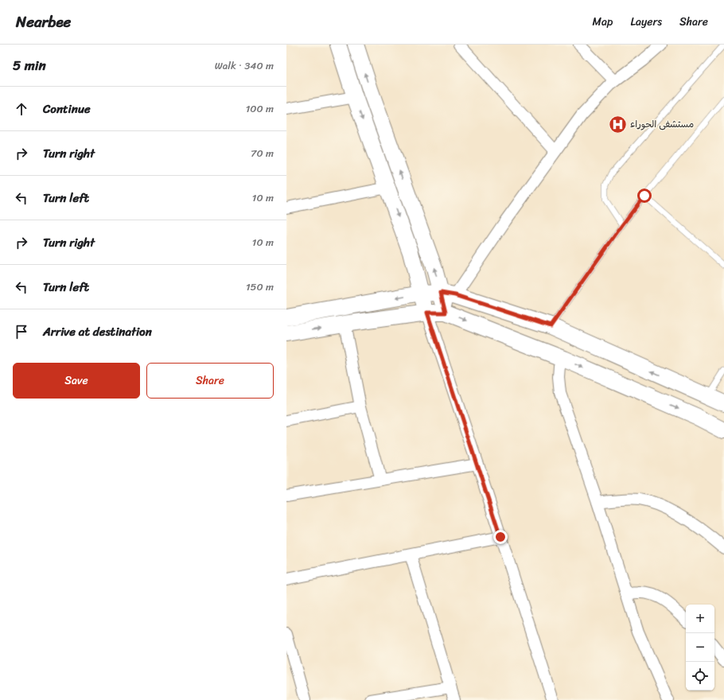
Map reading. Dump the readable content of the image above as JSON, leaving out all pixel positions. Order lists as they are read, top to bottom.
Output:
{
  "places": {
    "hospital": ["مستشفى الحوراء"]
  },
  "page": {
    "header": "Nearbee",
    "nav": ["Map", "Layers", "Share"],
    "heading": ["5 min", "Walk · 340 m"],
    "list": [
      ["Continue", "100 m"],
      ["Turn right", "70 m"],
      ["Turn left", "10 m"],
      ["Turn right", "10 m"],
      ["Turn left", "150 m"],
      "Arrive at destination"
    ],
    "buttons": ["Save", "Share"],
    "map_buttons": ["+", "−"]
  }
}
